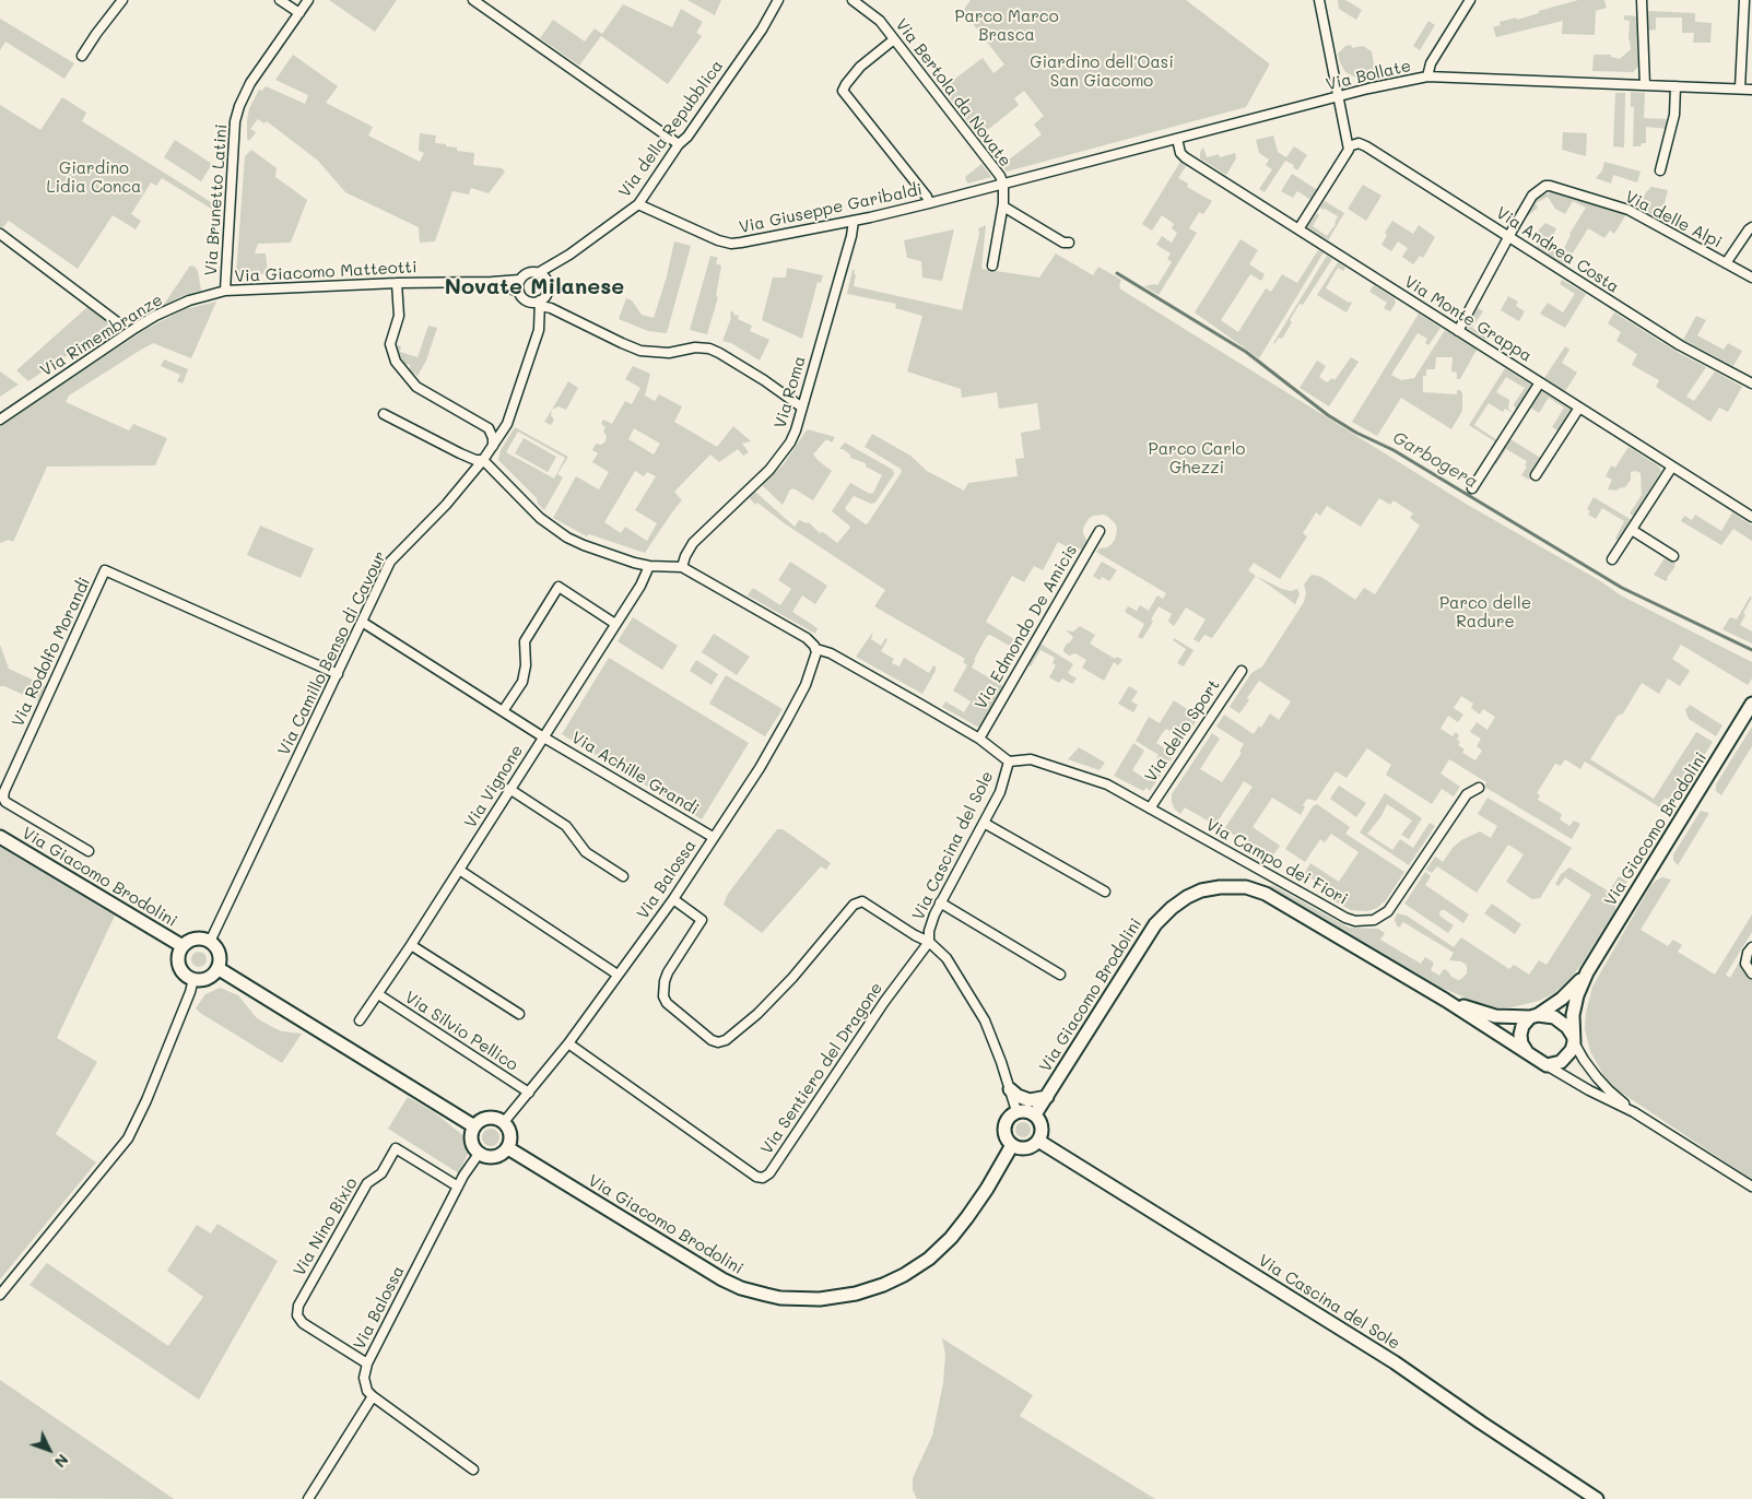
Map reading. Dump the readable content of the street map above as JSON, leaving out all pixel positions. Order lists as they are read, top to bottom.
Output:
{
  "streets": {
    "street": [
      "Via Bollate",
      "Via Bertola da Novate",
      "Via della Repubblica",
      "Via Brunetto Latini",
      "Via Giuseppe Garibaldi",
      "Via delle Alpi",
      "Via Andrea Costa",
      "Via Giacomo Matteotti",
      "Via Monte Grappa",
      "Via Rimembranze",
      "Via Roma",
      "Via Edmondo De Amicis",
      "Via Rodolfo Morandi",
      "Via Camillo Benso di Cavour",
      "Via dello Sport",
      "Via Achille Grandi",
      "Via Vignone",
      "Via Giacomo Brodolini",
      "Via Cascina del Sole",
      "Via Campo dei Fiori",
      "Via Balossa",
      "Via Silvio Pellico",
      "Via Sentiero del Dragone",
      "Via Nino Bixio"
    ]
  },
  "crossings": [
    ["Via Bollate", "Via Bertola da Novate"],
    ["Via Bollate", "Via Giuseppe Garibaldi"],
    ["Via Bollate", "Via Monte Grappa"],
    ["Via Bertola da Novate", "Via Giuseppe Garibaldi"],
    ["Via della Repubblica", "Via Giuseppe Garibaldi"],
    ["Via della Repubblica", "Via Giacomo Matteotti"],
    ["Via della Repubblica", "Via Camillo Benso di Cavour"],
    ["Via Brunetto Latini", "Via Giacomo Matteotti"],
    ["Via Brunetto Latini", "Via Rimembranze"],
    ["Via Giuseppe Garibaldi", "Via Roma"],
    ["Via delle Alpi", "Via Andrea Costa"],
    ["Via delle Alpi", "Via Monte Grappa"],
    ["Via Giacomo Matteotti", "Via Rimembranze"],
    ["Via Giacomo Matteotti", "Via Camillo Benso di Cavour"],
    ["Via Edmondo De Amicis", "Via Cascina del Sole"],
    ["Via Rodolfo Morandi", "Via Camillo Benso di Cavour"],
    ["Via Camillo Benso di Cavour", "Via Achille Grandi"],
    ["Via Camillo Benso di Cavour", "Via Giacomo Brodolini"],
    ["Via dello Sport", "Via Campo dei Fiori"],
    ["Via Achille Grandi", "Via Vignone"],
    ["Via Achille Grandi", "Via Balossa"],
    ["Via Vignone", "Via Silvio Pellico"],
    ["Via Giacomo Brodolini", "Via Cascina del Sole"],
    ["Via Giacomo Brodolini", "Via Balossa"],
    ["Via Cascina del Sole", "Via Campo dei Fiori"],
    ["Via Cascina del Sole", "Via Balossa"],
    ["Via Cascina del Sole", "Via Sentiero del Dragone"],
    ["Via Balossa", "Via Silvio Pellico"],
    ["Via Balossa", "Via Sentiero del Dragone"],
    ["Via Balossa", "Via Nino Bixio"]
  ],
  "districts": ["Novate Milanese"],
  "water": ["Garbogera"],
  "parks": [
    "Parco Marco Brasca",
    "Giardino dell'Oasi San Giacomo",
    "Giardino Lidia Conca",
    "Parco Carlo Ghezzi",
    "Parco delle Radure"
  ],
  "north": "bottom right"
}
